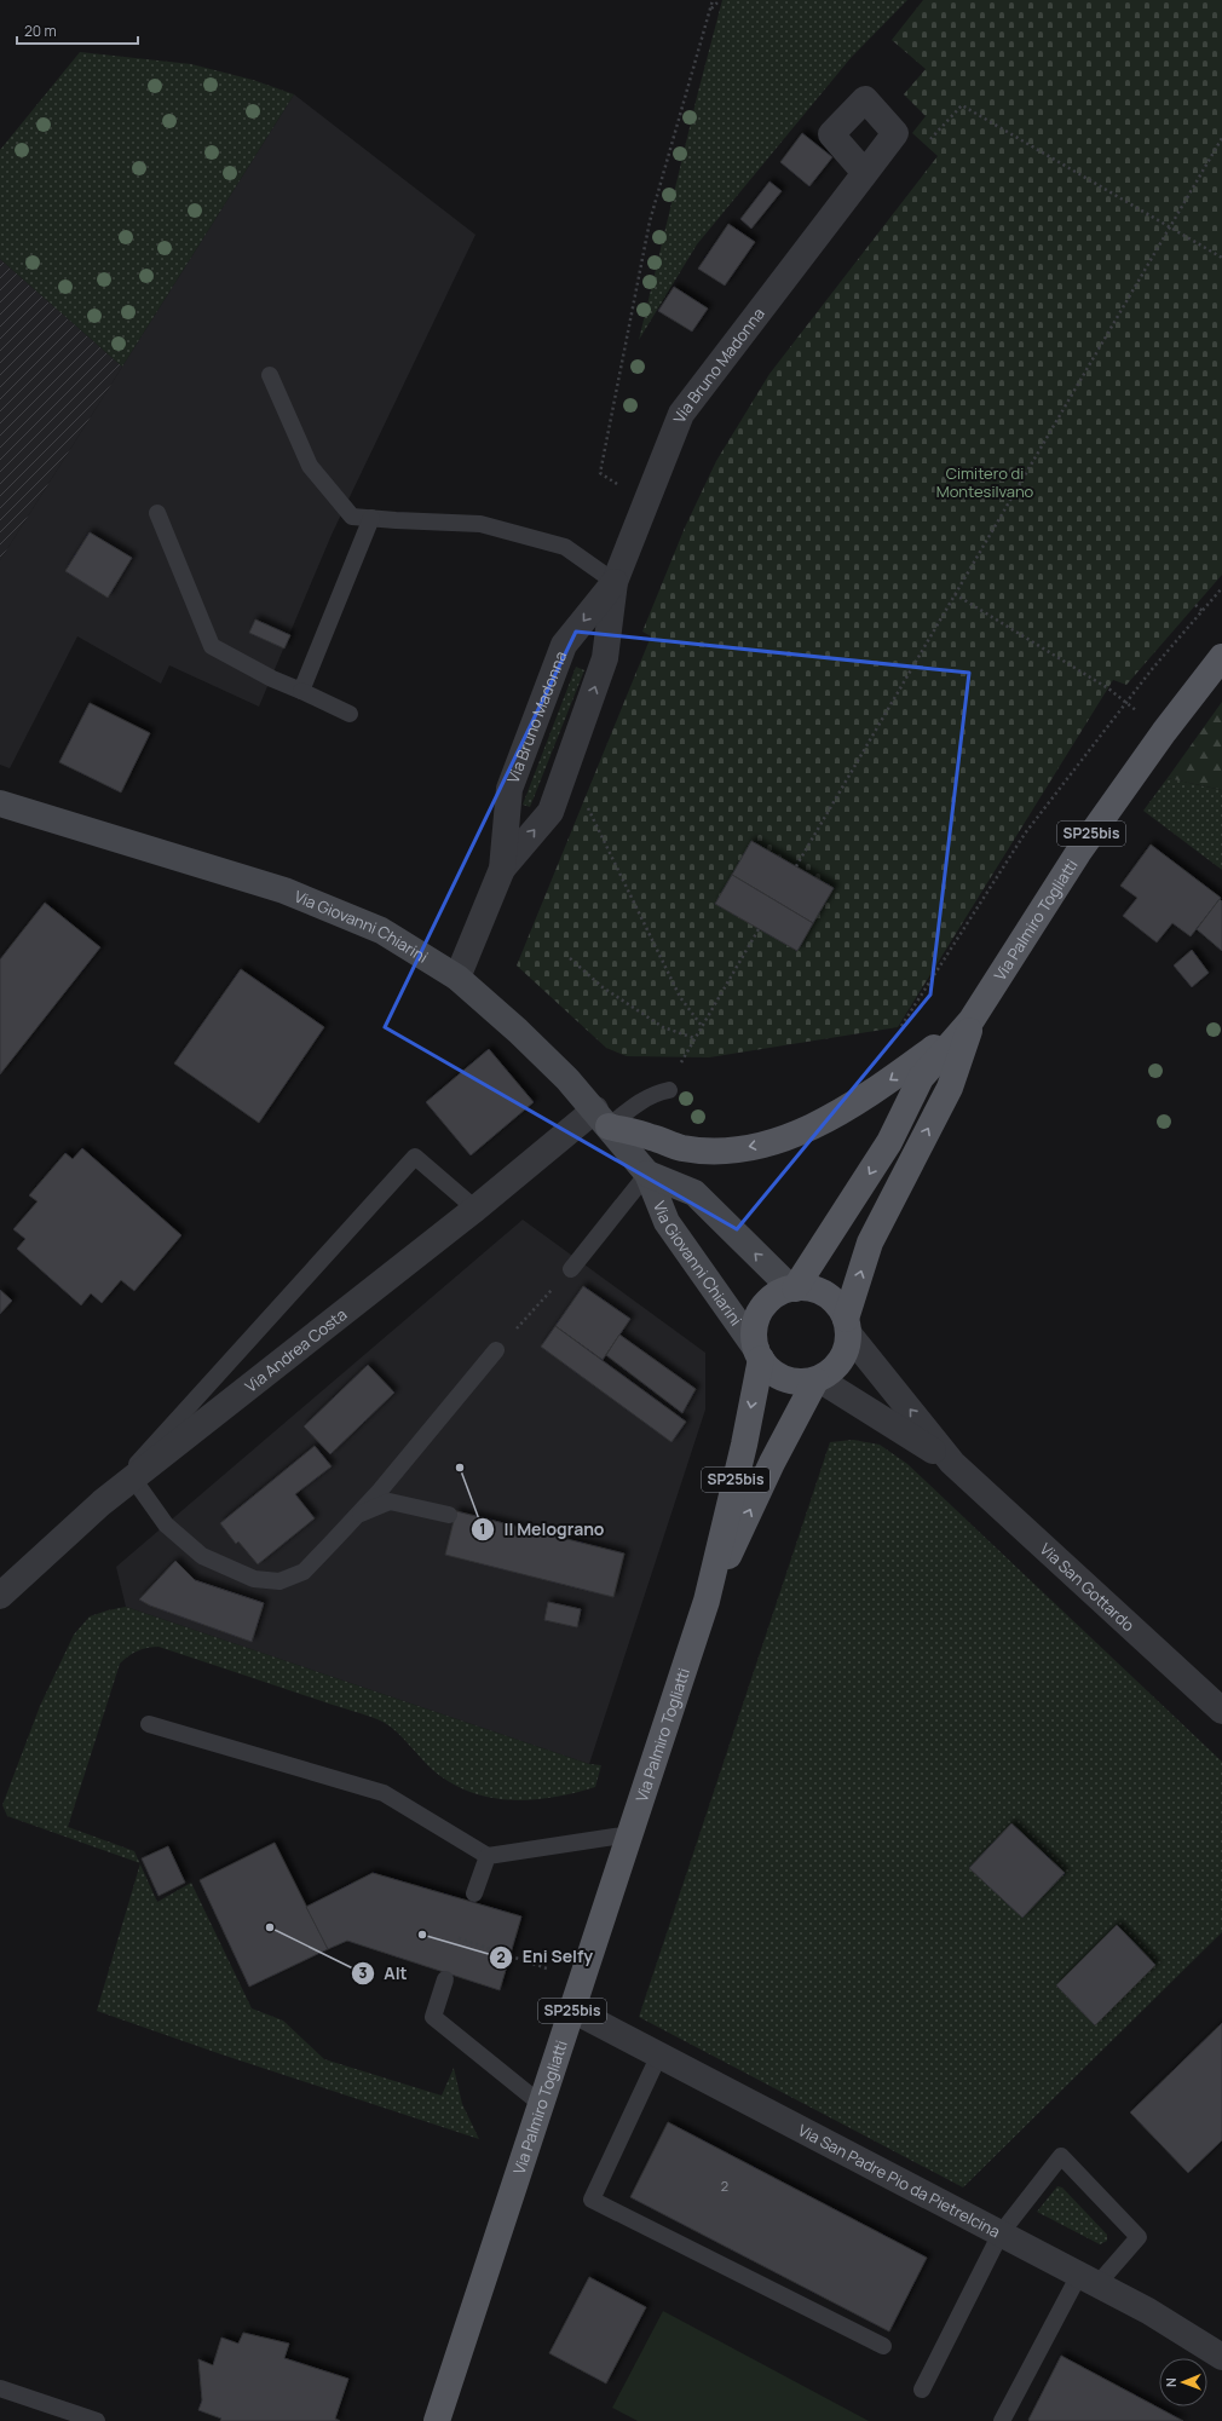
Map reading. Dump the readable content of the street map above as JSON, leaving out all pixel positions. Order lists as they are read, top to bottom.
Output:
{
  "streets": {
    "main road": ["SP25bis", "Via Palmiro Togliatti", "Via Giovanni Chiarini"],
    "street": [
      "Via Bruno Madonna",
      "Via Andrea Costa",
      "Via San Gottardo",
      "Via San Padre Pio da Pietrelcina"
    ]
  },
  "crossings": [
    ["Via Bruno Madonna", "Via Giovanni Chiarini"],
    ["Via Palmiro Togliatti", "Via Giovanni Chiarini"],
    ["Via Palmiro Togliatti", "Via San Gottardo"],
    ["Via Palmiro Togliatti", "Via San Padre Pio da Pietrelcina"],
    ["Via Giovanni Chiarini", "Via Andrea Costa"],
    ["Via Giovanni Chiarini", "Via San Gottardo"]
  ],
  "parks": ["Cimitero di Montesilvano"],
  "places": ["Il Melograno", "Alt", "Eni Selfy"],
  "house_numbers": ["2"],
  "scale_bar": "20 m",
  "north": "left"
}
